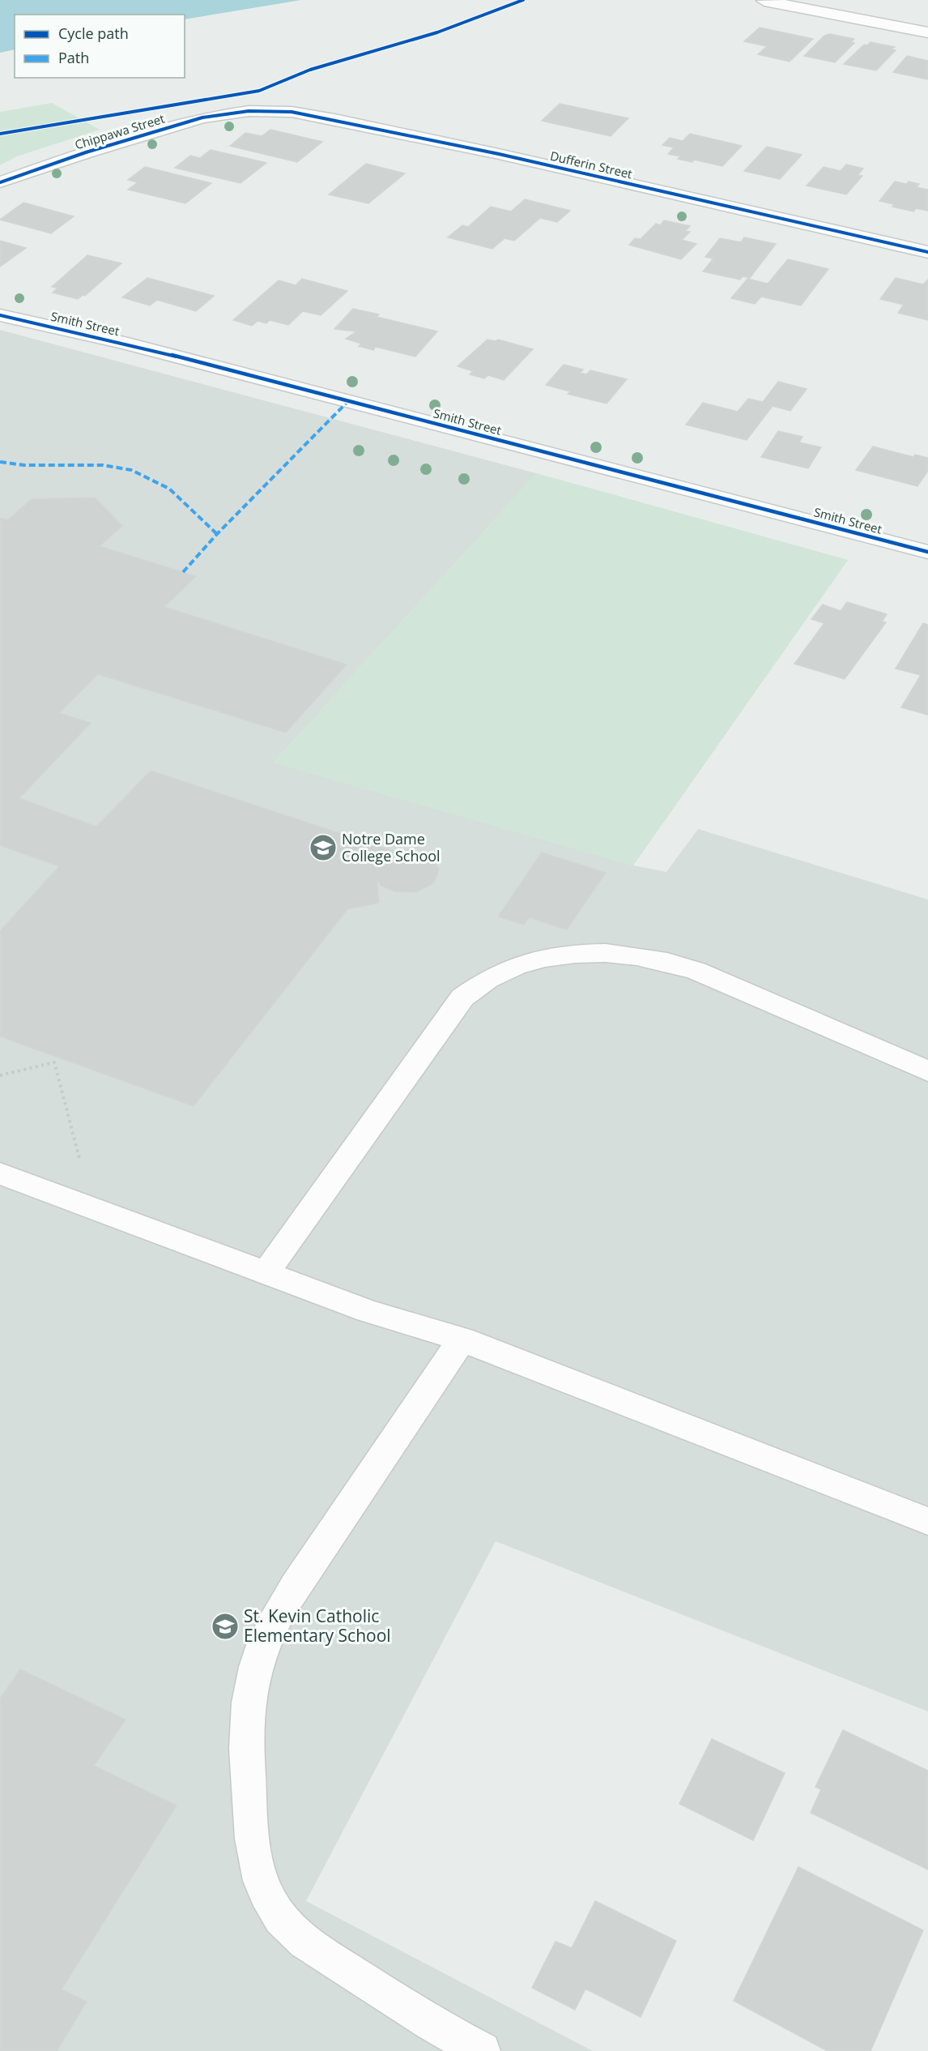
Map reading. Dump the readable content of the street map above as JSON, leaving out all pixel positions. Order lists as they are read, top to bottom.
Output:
{
  "streets": {
    "street": ["Chippawa Street", "Dufferin Street", "Smith Street"]
  },
  "crossings": [
    ["Chippawa Street", "Dufferin Street"]
  ],
  "places": {
    "school or university": ["Notre Dame College School", "St. Kevin Catholic Elementary School"]
  },
  "legend": ["Cycle path", "Path"]
}
